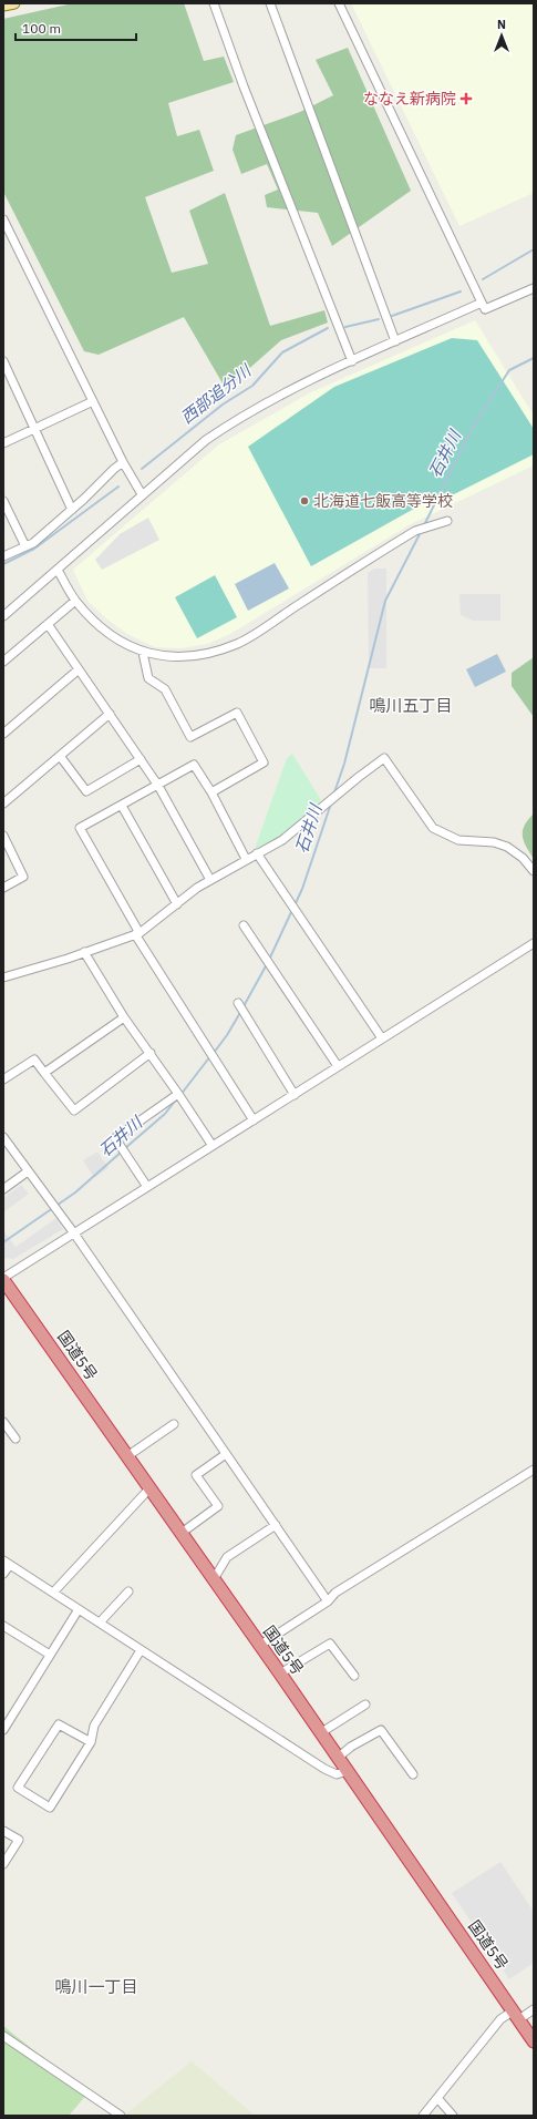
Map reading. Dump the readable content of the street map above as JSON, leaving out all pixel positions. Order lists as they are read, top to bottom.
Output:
{
  "streets": {
    "highway": ["国道5号"]
  },
  "districts": ["鳴川五丁目", "鳴川一丁目"],
  "water": ["西部追分川", "石井川"],
  "places": {
    "health": ["ななえ新病院"],
    "other": ["北海道七飯高等学校"]
  },
  "scale_bar": "100 m",
  "north": "top"
}
